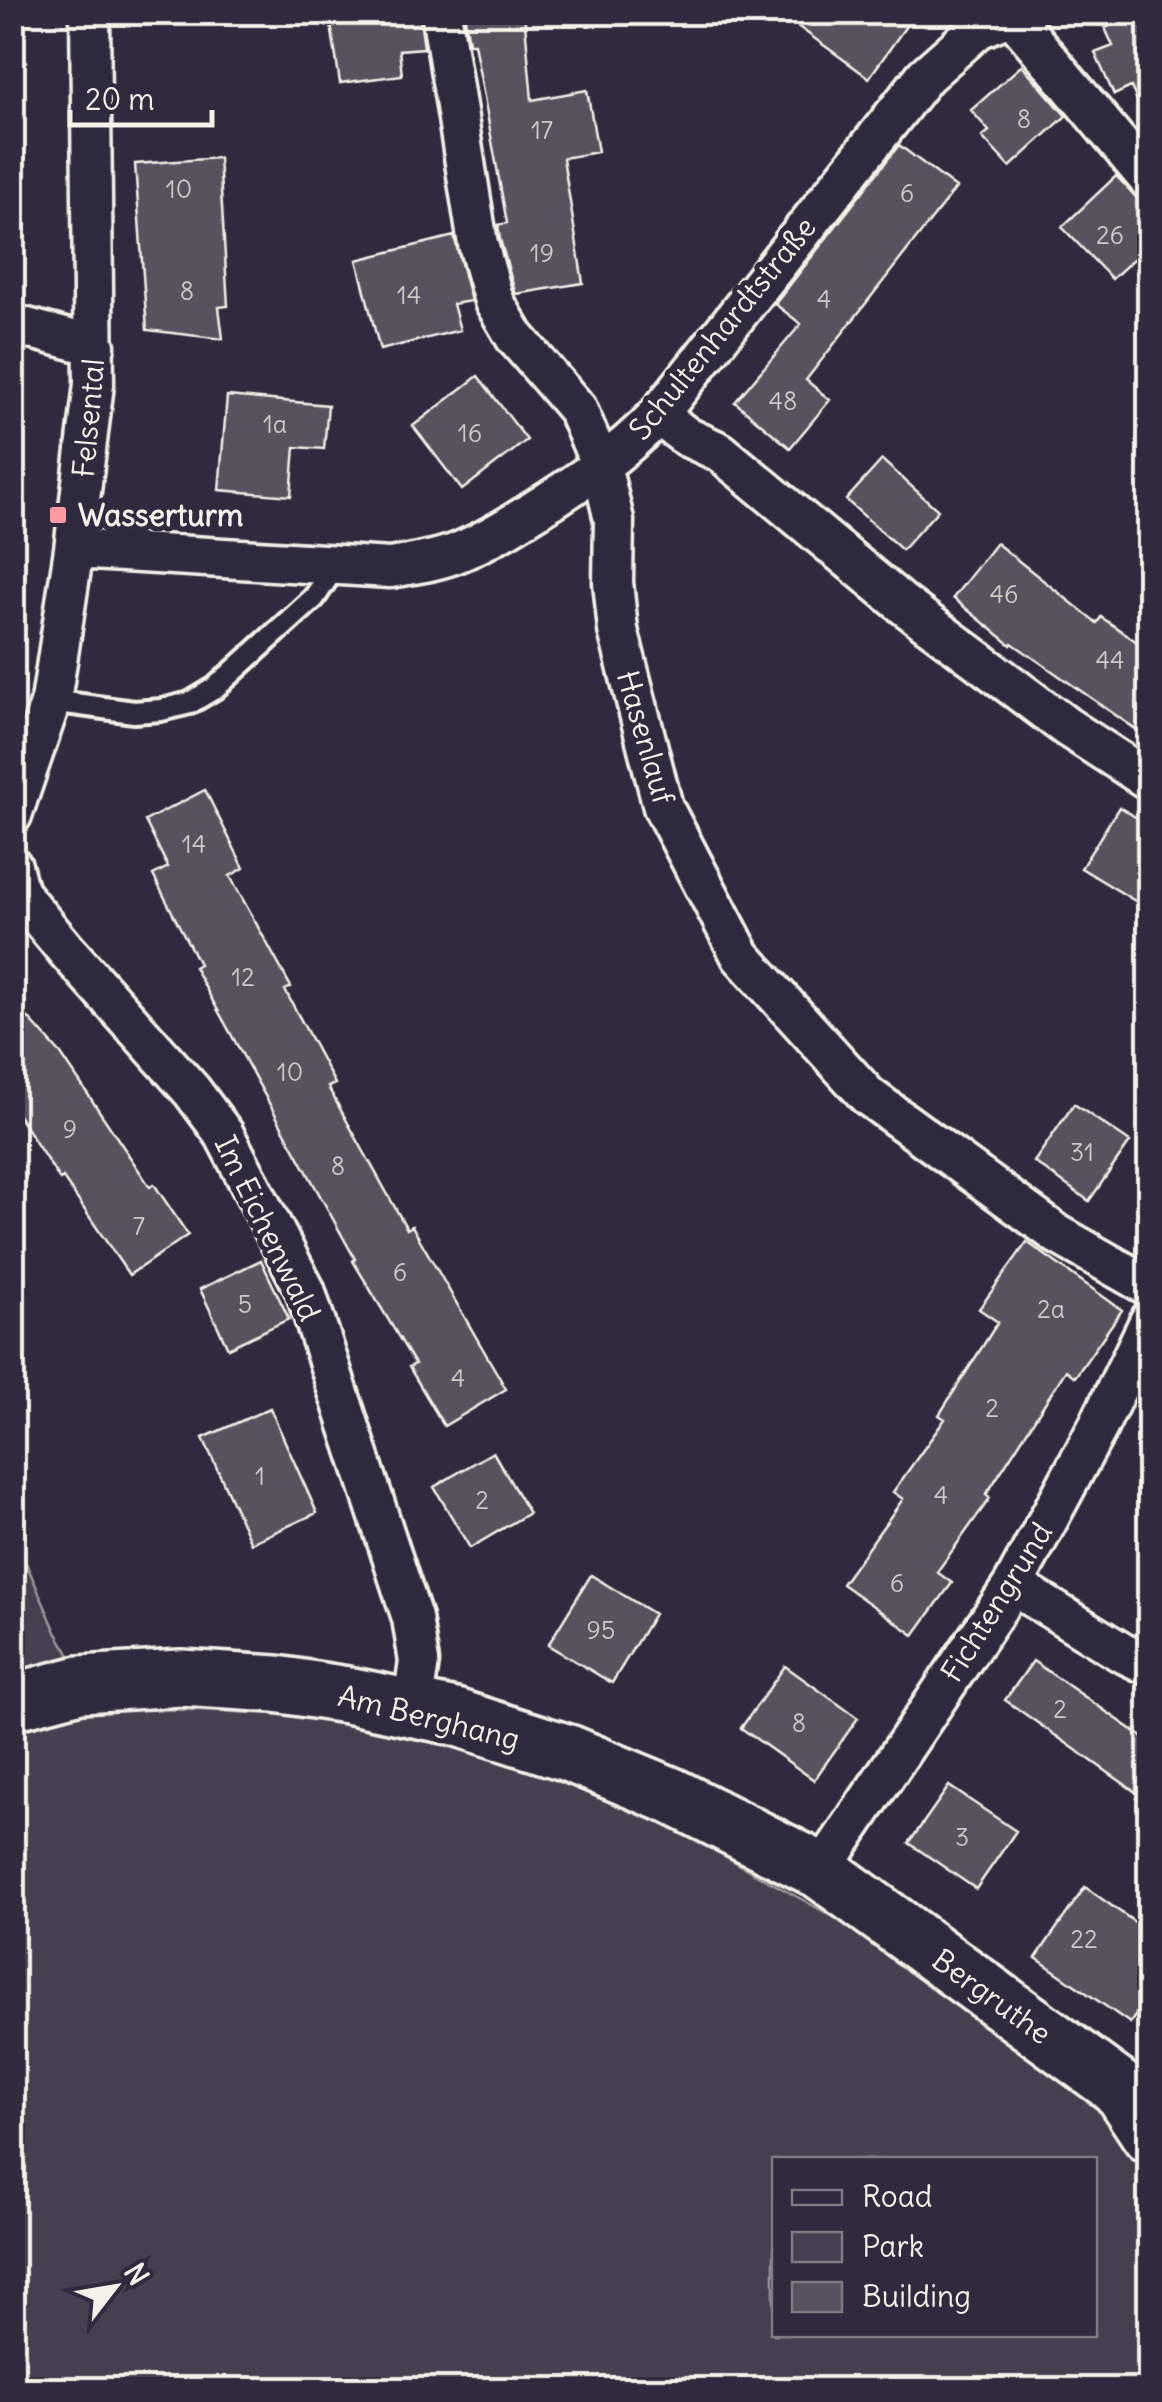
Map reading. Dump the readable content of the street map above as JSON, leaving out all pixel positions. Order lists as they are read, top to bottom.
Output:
{
  "streets": {
    "street": [
      "Schultenhardtstraße",
      "Felsental",
      "Hasenlauf",
      "Im Eichenwald",
      "Fichtengrund",
      "Am Berghang",
      "Bergruthe"
    ]
  },
  "crossings": [
    ["Schultenhardtstraße", "Felsental"],
    ["Schultenhardtstraße", "Hasenlauf"],
    ["Im Eichenwald", "Am Berghang"],
    ["Fichtengrund", "Am Berghang"],
    ["Fichtengrund", "Bergruthe"],
    ["Am Berghang", "Bergruthe"]
  ],
  "places": {
    "transit": ["Wasserturm"]
  },
  "house_numbers": [
    "8",
    "17",
    "10",
    "6",
    "26",
    "19",
    "8",
    "14",
    "4",
    "48",
    "1a",
    "16",
    "46",
    "44",
    "14",
    "12",
    "10",
    "9",
    "31",
    "8",
    "7",
    "6",
    "5",
    "2a",
    "4",
    "2",
    "1",
    "4",
    "2",
    "6",
    "95",
    "2",
    "8",
    "3",
    "22"
  ],
  "legend": ["Road", "Park", "Building"],
  "scale_bar": "20 m",
  "north": "top right"
}
